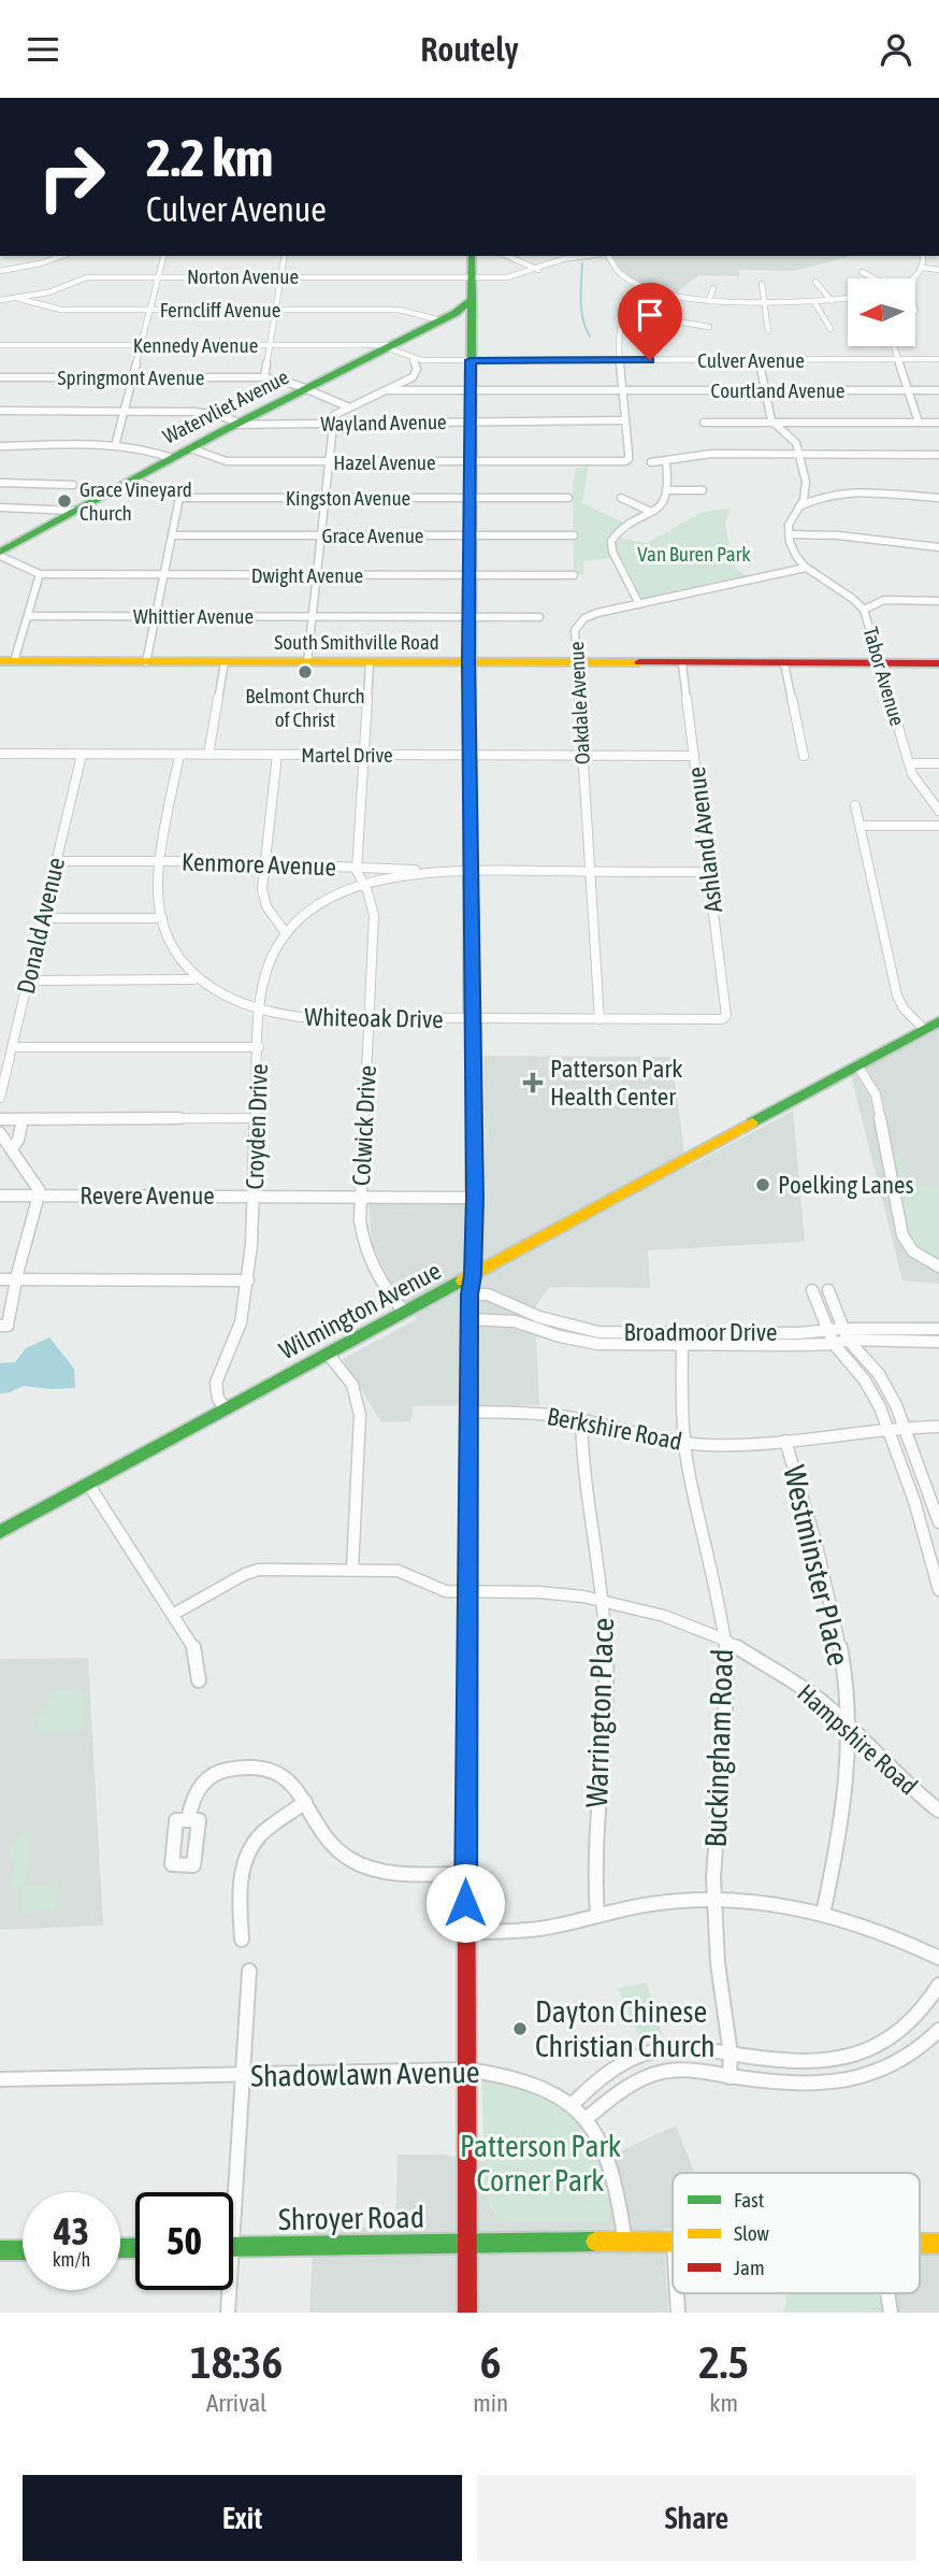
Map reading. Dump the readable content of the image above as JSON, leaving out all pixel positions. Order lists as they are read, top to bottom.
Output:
{
  "streets": {
    "main road": [
      "Watervliet Avenue",
      "South Smithville Road",
      "Wilmington Avenue",
      "Shroyer Road"
    ],
    "street": [
      "Norton Avenue",
      "Ferncliff Avenue",
      "Kennedy Avenue",
      "Culver Avenue",
      "Springmont Avenue",
      "Courtland Avenue",
      "Wayland Avenue",
      "Hazel Avenue",
      "Kingston Avenue",
      "Grace Avenue",
      "Dwight Avenue",
      "Whittier Avenue",
      "Tabor Avenue",
      "Oakdale Avenue",
      "Martel Drive",
      "Ashland Avenue",
      "Kenmore Avenue",
      "Donald Avenue",
      "Whiteoak Drive",
      "Colwick Drive",
      "Croyden Drive",
      "Revere Avenue",
      "Broadmoor Drive",
      "Berkshire Road",
      "Westminster Place",
      "Warrington Place",
      "Hampshire Road",
      "Buckingham Road",
      "Shadowlawn Avenue"
    ]
  },
  "crossings": [
    ["Norton Avenue", "Ferncliff Avenue"],
    ["Ferncliff Avenue", "Watervliet Avenue"],
    ["Kennedy Avenue", "Culver Avenue"],
    ["Kennedy Avenue", "Watervliet Avenue"],
    ["Culver Avenue", "Watervliet Avenue"],
    ["Springmont Avenue", "Watervliet Avenue"],
    ["Watervliet Avenue", "Wayland Avenue"],
    ["Watervliet Avenue", "Hazel Avenue"],
    ["Watervliet Avenue", "Kingston Avenue"],
    ["Wayland Avenue", "Hazel Avenue"],
    ["South Smithville Road", "Tabor Avenue"],
    ["South Smithville Road", "Oakdale Avenue"],
    ["South Smithville Road", "Ashland Avenue"],
    ["South Smithville Road", "Colwick Drive"],
    ["Tabor Avenue", "Oakdale Avenue"],
    ["Oakdale Avenue", "Martel Drive"],
    ["Oakdale Avenue", "Kenmore Avenue"],
    ["Oakdale Avenue", "Whiteoak Drive"],
    ["Martel Drive", "Ashland Avenue"],
    ["Martel Drive", "Donald Avenue"],
    ["Martel Drive", "Colwick Drive"],
    ["Ashland Avenue", "Kenmore Avenue"],
    ["Ashland Avenue", "Whiteoak Drive"],
    ["Kenmore Avenue", "Donald Avenue"],
    ["Kenmore Avenue", "Colwick Drive"],
    ["Kenmore Avenue", "Croyden Drive"],
    ["Whiteoak Drive", "Colwick Drive"],
    ["Whiteoak Drive", "Croyden Drive"],
    ["Colwick Drive", "Croyden Drive"],
    ["Colwick Drive", "Revere Avenue"],
    ["Colwick Drive", "Wilmington Avenue"],
    ["Croyden Drive", "Revere Avenue"],
    ["Croyden Drive", "Wilmington Avenue"],
    ["Broadmoor Drive", "Buckingham Road"],
    ["Berkshire Road", "Westminster Place"],
    ["Berkshire Road", "Warrington Place"],
    ["Berkshire Road", "Buckingham Road"],
    ["Westminster Place", "Hampshire Road"],
    ["Warrington Place", "Hampshire Road"],
    ["Hampshire Road", "Buckingham Road"],
    ["Shadowlawn Avenue", "Shroyer Road"]
  ],
  "parks": ["Van Buren Park", "Patterson Park Corner Park"],
  "places": {
    "other": [
      "Grace Vineyard Church",
      "Belmont Church of Christ",
      "Poelking Lanes",
      "Dayton Chinese Christian Church"
    ],
    "health": ["Patterson Park Health Center"]
  },
  "legend": ["Fast", "Slow", "Jam"],
  "north": "left",
  "page": {
    "header": "Routely",
    "turn": ["2.2 km", "Culver Avenue"],
    "speed": "43 km/h",
    "limit": "50",
    "eta": [
      "18:36",
      "Arrival",
      "6",
      "min",
      "2.5",
      "km"
    ],
    "buttons": ["Exit", "Share"]
  }
}
